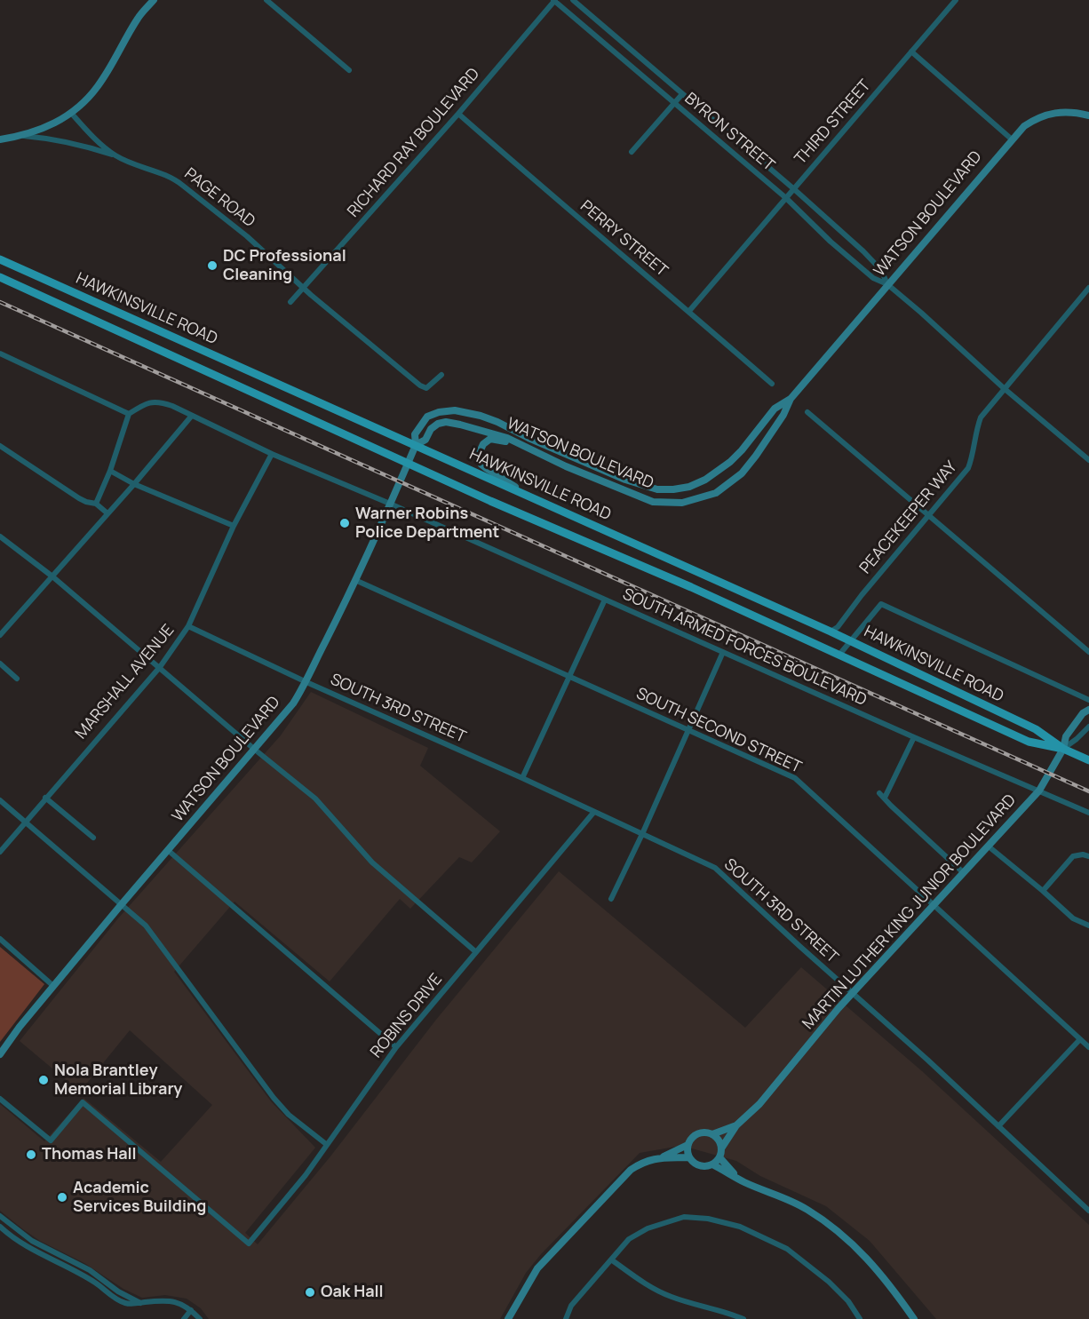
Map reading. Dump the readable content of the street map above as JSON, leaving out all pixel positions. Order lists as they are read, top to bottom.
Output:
{
  "streets": {
    "main road": ["HAWKINSVILLE ROAD"],
    "street": [
      "THIRD STREET",
      "BYRON STREET",
      "RICHARD RAY BOULEVARD",
      "PAGE ROAD",
      "WATSON BOULEVARD",
      "PERRY STREET",
      "PEACEKEEPER WAY",
      "SOUTH ARMED FORCES BOULEVARD",
      "MARSHALL AVENUE",
      "SOUTH 3RD STREET",
      "SOUTH SECOND STREET",
      "MARTIN LUTHER KING JUNIOR BOULEVARD",
      "ROBINS DRIVE"
    ]
  },
  "crossings": [
    ["THIRD STREET", "BYRON STREET"],
    ["THIRD STREET", "PERRY STREET"],
    ["BYRON STREET", "RICHARD RAY BOULEVARD"],
    ["BYRON STREET", "WATSON BOULEVARD"],
    ["BYRON STREET", "PEACEKEEPER WAY"],
    ["RICHARD RAY BOULEVARD", "PAGE ROAD"],
    ["RICHARD RAY BOULEVARD", "PERRY STREET"],
    ["WATSON BOULEVARD", "HAWKINSVILLE ROAD"],
    ["WATSON BOULEVARD", "SOUTH ARMED FORCES BOULEVARD"],
    ["WATSON BOULEVARD", "SOUTH 3RD STREET"],
    ["WATSON BOULEVARD", "SOUTH SECOND STREET"],
    ["HAWKINSVILLE ROAD", "PEACEKEEPER WAY"],
    ["HAWKINSVILLE ROAD", "MARTIN LUTHER KING JUNIOR BOULEVARD"],
    ["SOUTH ARMED FORCES BOULEVARD", "MARSHALL AVENUE"],
    ["SOUTH ARMED FORCES BOULEVARD", "MARTIN LUTHER KING JUNIOR BOULEVARD"],
    ["MARSHALL AVENUE", "SOUTH 3RD STREET"],
    ["SOUTH 3RD STREET", "MARTIN LUTHER KING JUNIOR BOULEVARD"],
    ["SOUTH 3RD STREET", "ROBINS DRIVE"],
    ["SOUTH SECOND STREET", "MARTIN LUTHER KING JUNIOR BOULEVARD"]
  ],
  "places": [
    "DC Professional Cleaning",
    "Warner Robins Police Department",
    "Nola Brantley Memorial Library",
    "Thomas Hall",
    "Academic Services Building",
    "Oak Hall"
  ]
}
